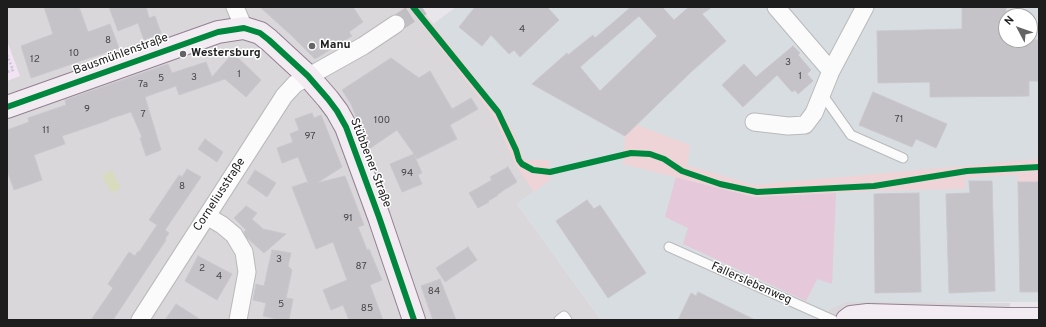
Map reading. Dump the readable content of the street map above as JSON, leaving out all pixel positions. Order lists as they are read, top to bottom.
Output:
{
  "streets": {
    "street": ["Bausmühlenstraße", "Stübbener Straße", "Corneliusstraße"],
    "lane": ["Fallerslebenweg"]
  },
  "crossings": [
    ["Bausmühlenstraße", "Stübbener Straße"],
    ["Stübbener Straße", "Corneliusstraße"]
  ],
  "places": ["Manu", "Westersburg"],
  "house_numbers": [
    "4",
    "8",
    "10",
    "12",
    "3",
    "1",
    "1",
    "3",
    "5",
    "7a",
    "9",
    "7",
    "71",
    "100",
    "11",
    "97",
    "94",
    "8",
    "91",
    "3",
    "87",
    "2",
    "4",
    "84",
    "5",
    "85"
  ],
  "north": "top left"
}
